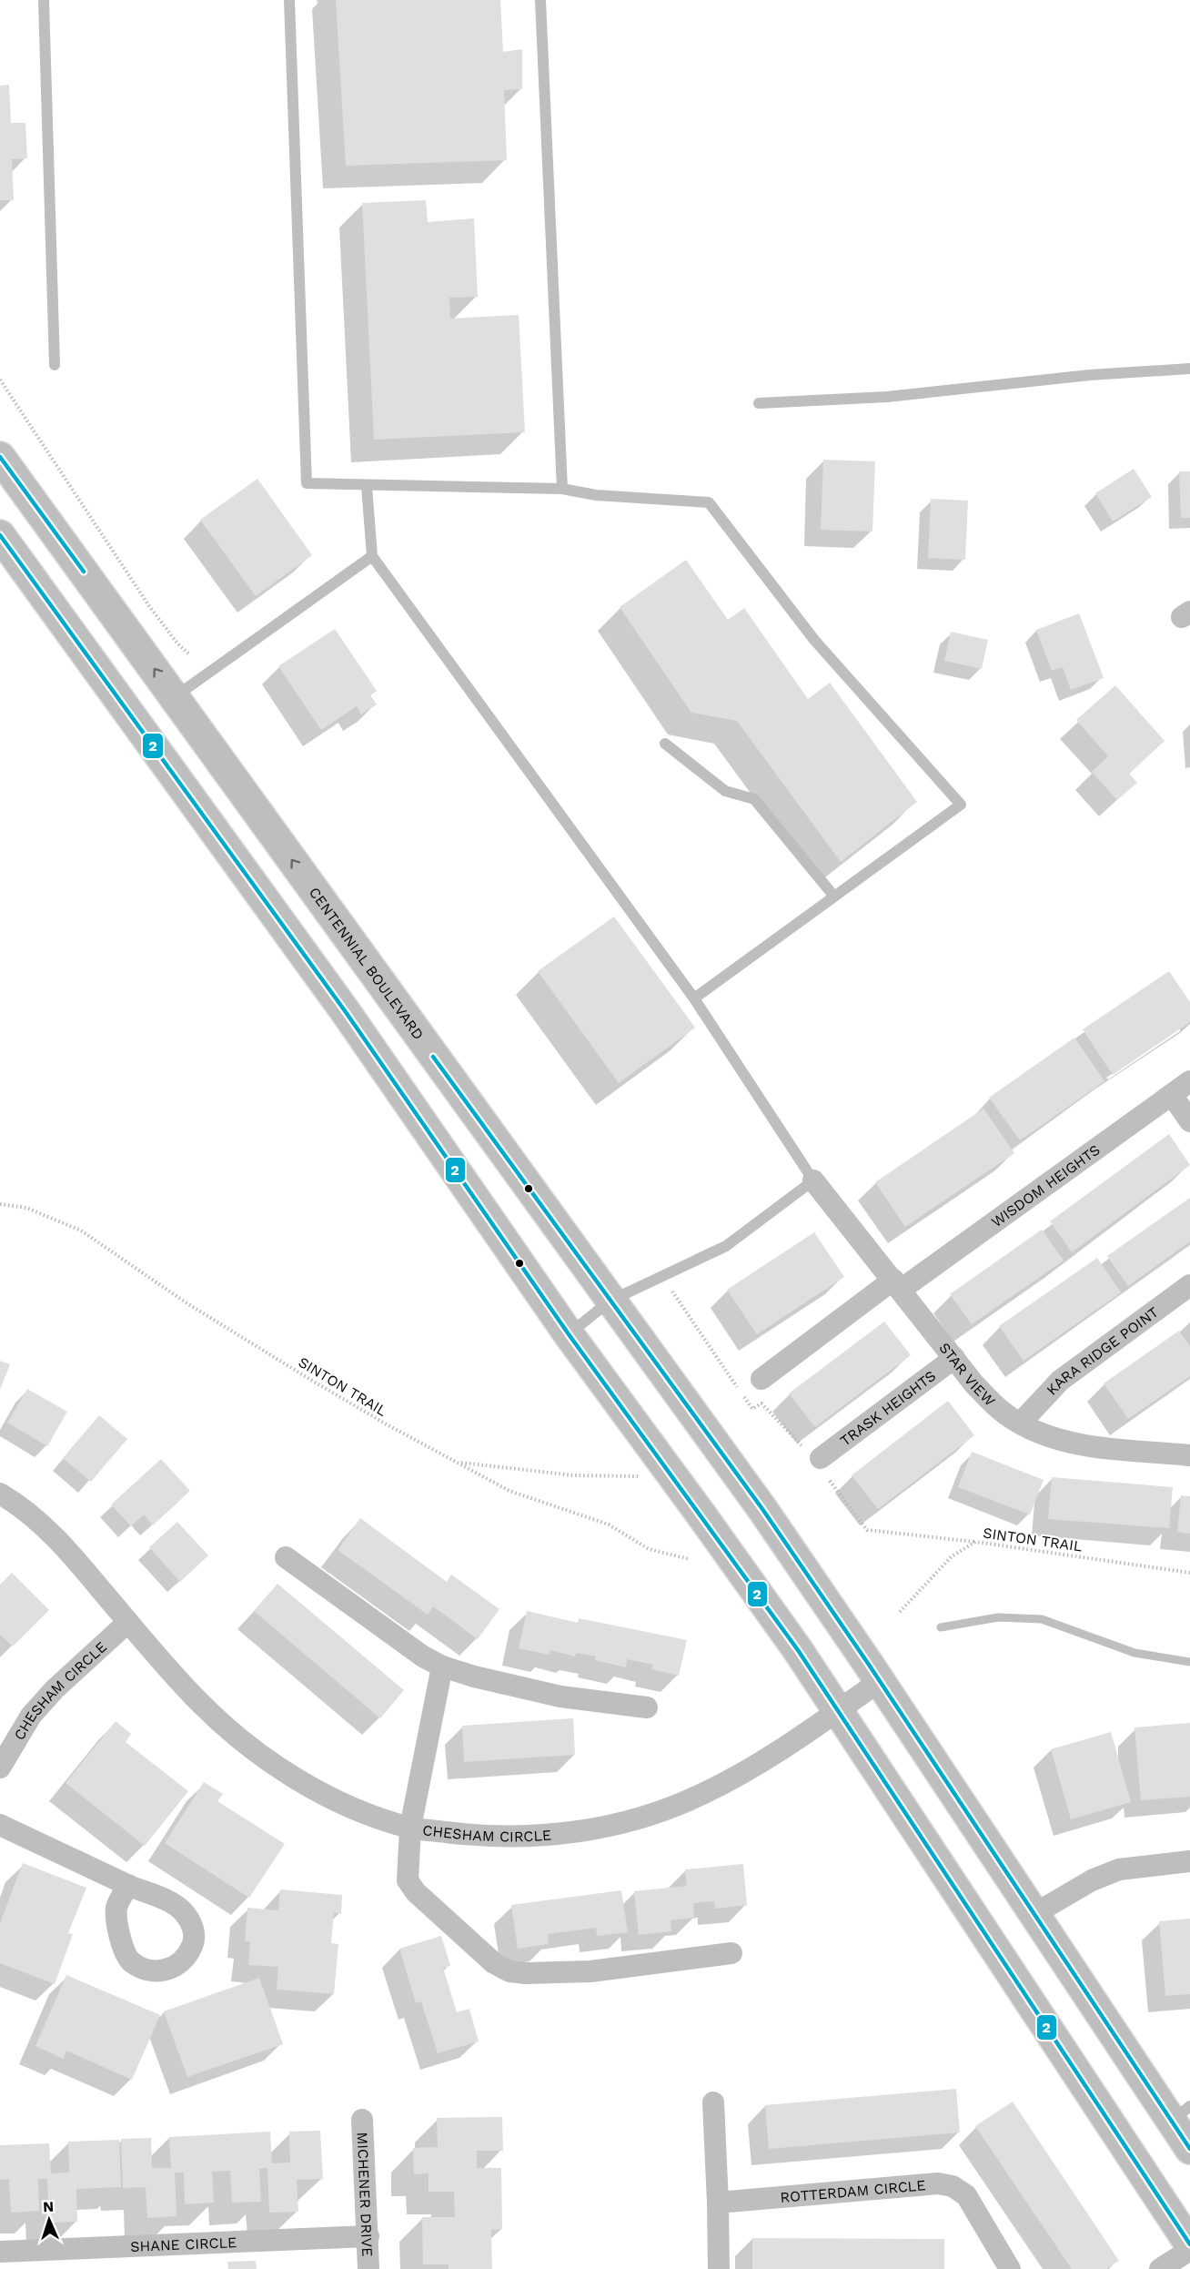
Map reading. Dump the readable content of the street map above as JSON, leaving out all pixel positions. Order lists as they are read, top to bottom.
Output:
{
  "streets": {
    "main road": ["CENTENNIAL BOULEVARD"],
    "street": [
      "WISDOM HEIGHTS",
      "KARA RIDGE POINT",
      "STAR VIEW",
      "TRASK HEIGHTS",
      "CHESHAM CIRCLE",
      "ROTTERDAM CIRCLE",
      "MICHENER DRIVE",
      "SHANE CIRCLE"
    ],
    "path": ["SINTON TRAIL"]
  },
  "crossings": [
    ["CENTENNIAL BOULEVARD", "CHESHAM CIRCLE"],
    ["WISDOM HEIGHTS", "STAR VIEW"],
    ["KARA RIDGE POINT", "STAR VIEW"],
    ["STAR VIEW", "TRASK HEIGHTS"],
    ["MICHENER DRIVE", "SHANE CIRCLE"]
  ],
  "lines": ["transit line 2"],
  "north": "top"
}
